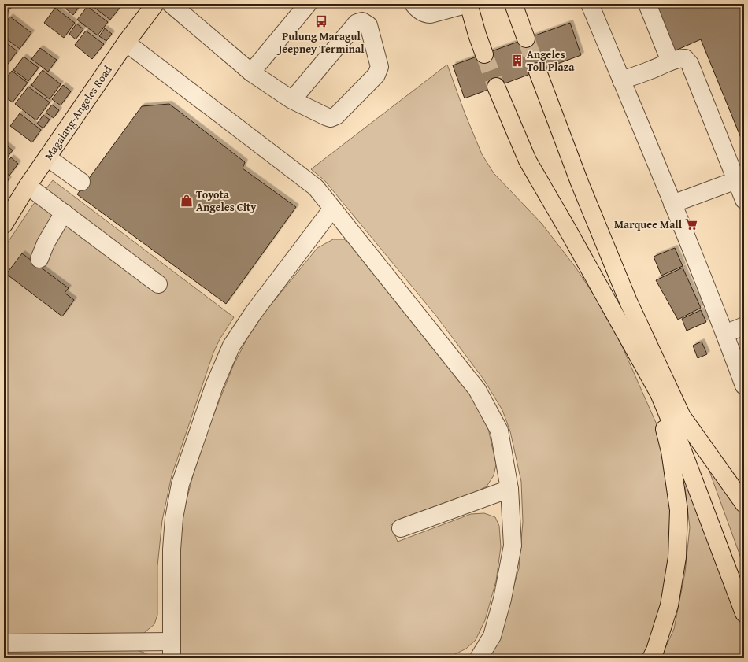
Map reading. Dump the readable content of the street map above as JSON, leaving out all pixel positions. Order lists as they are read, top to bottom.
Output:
{
  "streets": {
    "main road": ["Magalang-Angeles Road"]
  },
  "places": {
    "bus stop": ["Pulung Maragul Jeepney Terminal"],
    "building": ["Angeles Toll Plaza"],
    "shop": ["Toyota Angeles City"],
    "supermarket": ["Marquee Mall"]
  }
}
